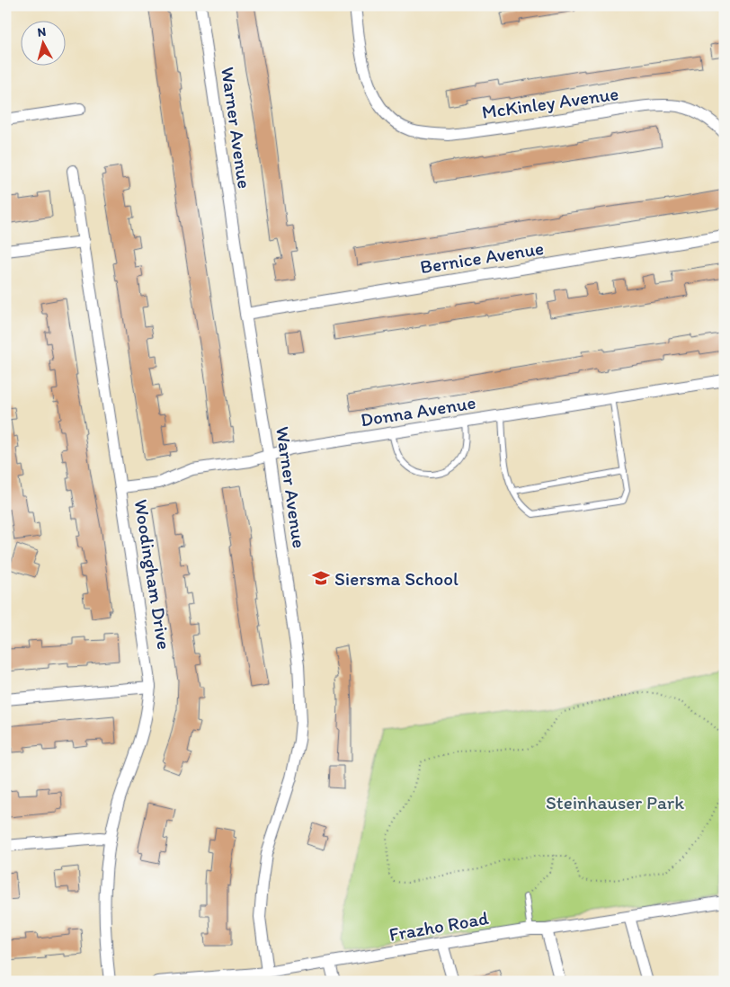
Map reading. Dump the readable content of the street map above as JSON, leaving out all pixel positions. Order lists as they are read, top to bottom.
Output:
{
  "streets": {
    "street": [
      "McKinley Avenue",
      "Warner Avenue",
      "Bernice Avenue",
      "Donna Avenue",
      "Woodingham Drive",
      "Frazho Road"
    ]
  },
  "crossings": [
    ["Warner Avenue", "Bernice Avenue"],
    ["Warner Avenue", "Donna Avenue"],
    ["Warner Avenue", "Frazho Road"],
    ["Donna Avenue", "Woodingham Drive"]
  ],
  "parks": ["Steinhauser Park"],
  "places": {
    "school or university": ["Siersma School"]
  },
  "north": "top"
}
